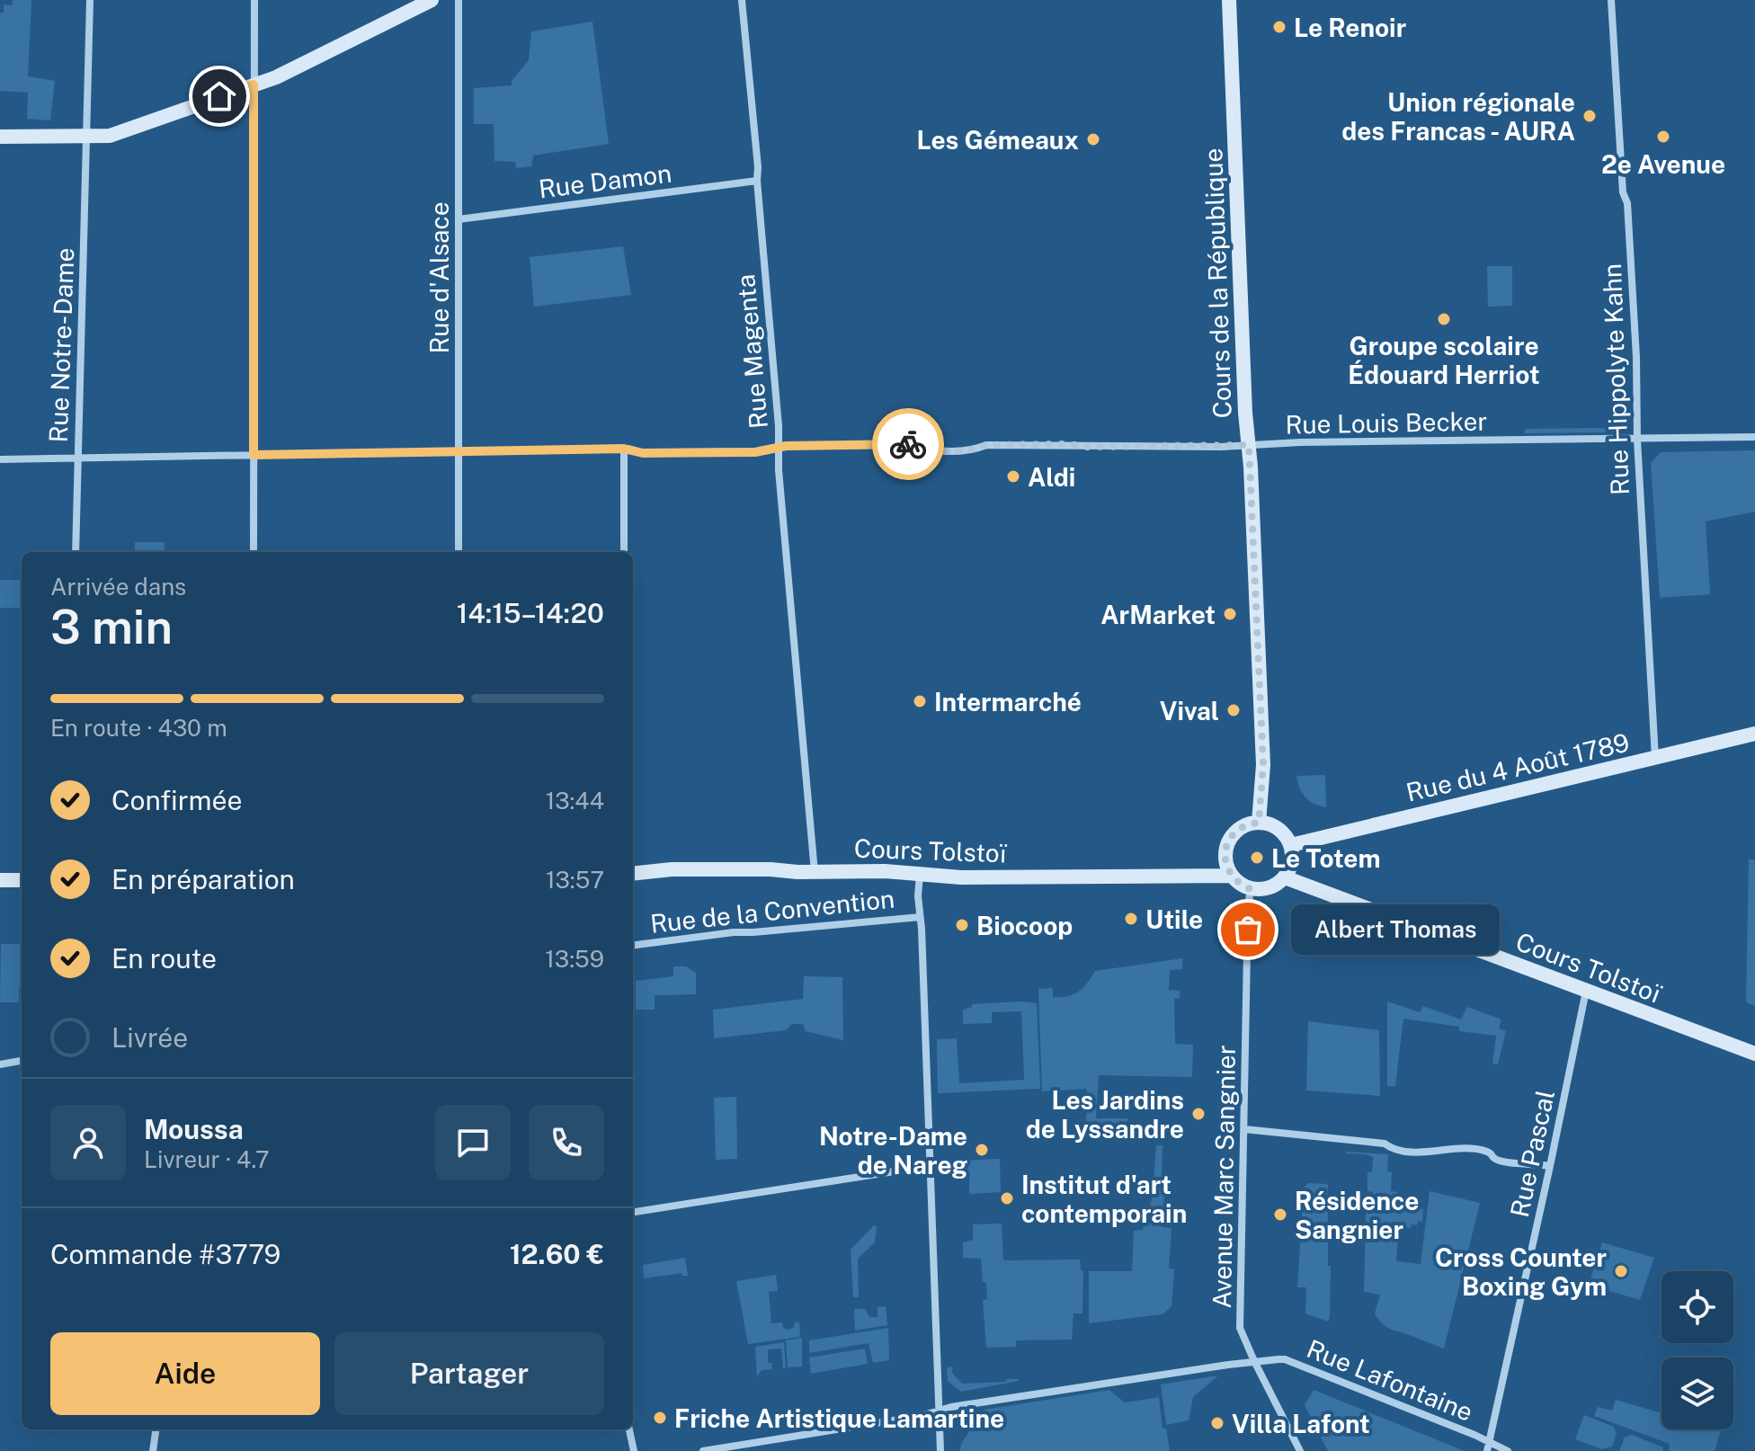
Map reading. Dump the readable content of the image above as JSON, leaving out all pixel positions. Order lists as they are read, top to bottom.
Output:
{
  "streets": {
    "main road": ["Cours de la République", "Rue du 4 Août 1789", "Cours Tolstoï"],
    "street": [
      "Rue Damon",
      "Rue d'Alsace",
      "Rue Notre-Dame",
      "Rue Magenta",
      "Rue Hippolyte Kahn",
      "Rue Louis Becker",
      "Rue de la Convention",
      "Rue Pascal",
      "Avenue Marc Sangnier",
      "Rue Lafontaine"
    ]
  },
  "crossings": [
    ["Rue Damon", "Rue d'Alsace"],
    ["Rue Damon", "Rue Magenta"],
    ["Rue d'Alsace", "Rue Louis Becker"],
    ["Cours de la République", "Rue Louis Becker"],
    ["Cours de la République", "Rue du 4 Août 1789"],
    ["Cours de la République", "Cours Tolstoï"],
    ["Cours de la République", "Avenue Marc Sangnier"],
    ["Rue Notre-Dame", "Rue Louis Becker"],
    ["Rue Magenta", "Rue Louis Becker"],
    ["Rue Magenta", "Cours Tolstoï"],
    ["Rue Hippolyte Kahn", "Rue Louis Becker"],
    ["Rue Hippolyte Kahn", "Rue du 4 Août 1789"],
    ["Rue du 4 Août 1789", "Cours Tolstoï"],
    ["Rue du 4 Août 1789", "Avenue Marc Sangnier"],
    ["Cours Tolstoï", "Rue Pascal"],
    ["Cours Tolstoï", "Avenue Marc Sangnier"],
    ["Rue Pascal", "Rue Lafontaine"],
    ["Avenue Marc Sangnier", "Rue Lafontaine"]
  ],
  "places": [
    "Le Renoir",
    "Union régionale des Francas - AURA",
    "2e Avenue",
    "Les Gémeaux",
    "Groupe scolaire Édouard Herriot",
    "Aldi",
    "ArMarket",
    "Intermarché",
    "Vival",
    "Le Totem",
    "Utile",
    "Biocoop",
    "Albert Thomas",
    "Les Jardins de Lyssandre",
    "Notre-Dame de Nareg",
    "Institut d'art contemporain",
    "Résidence Sangnier",
    "Cross Counter Boxing Gym",
    "Friche Artistique Lamartine",
    "Villa Lafont"
  ],
  "page": {
    "heading": ["3 min", "Arrivée dans", "14:15–14:20"],
    "panel": [
      "Moussa",
      "Livreur · 4.7",
      "Commande #3779",
      "12.60 €"
    ],
    "bar": "En route · 430 m",
    "list": [
      ["Confirmée", "13:44"],
      ["En préparation", "13:57"],
      ["En route", "13:59"],
      "Livrée"
    ],
    "bubble": "Albert Thomas",
    "buttons": ["Aide", "Partager"]
  }
}
